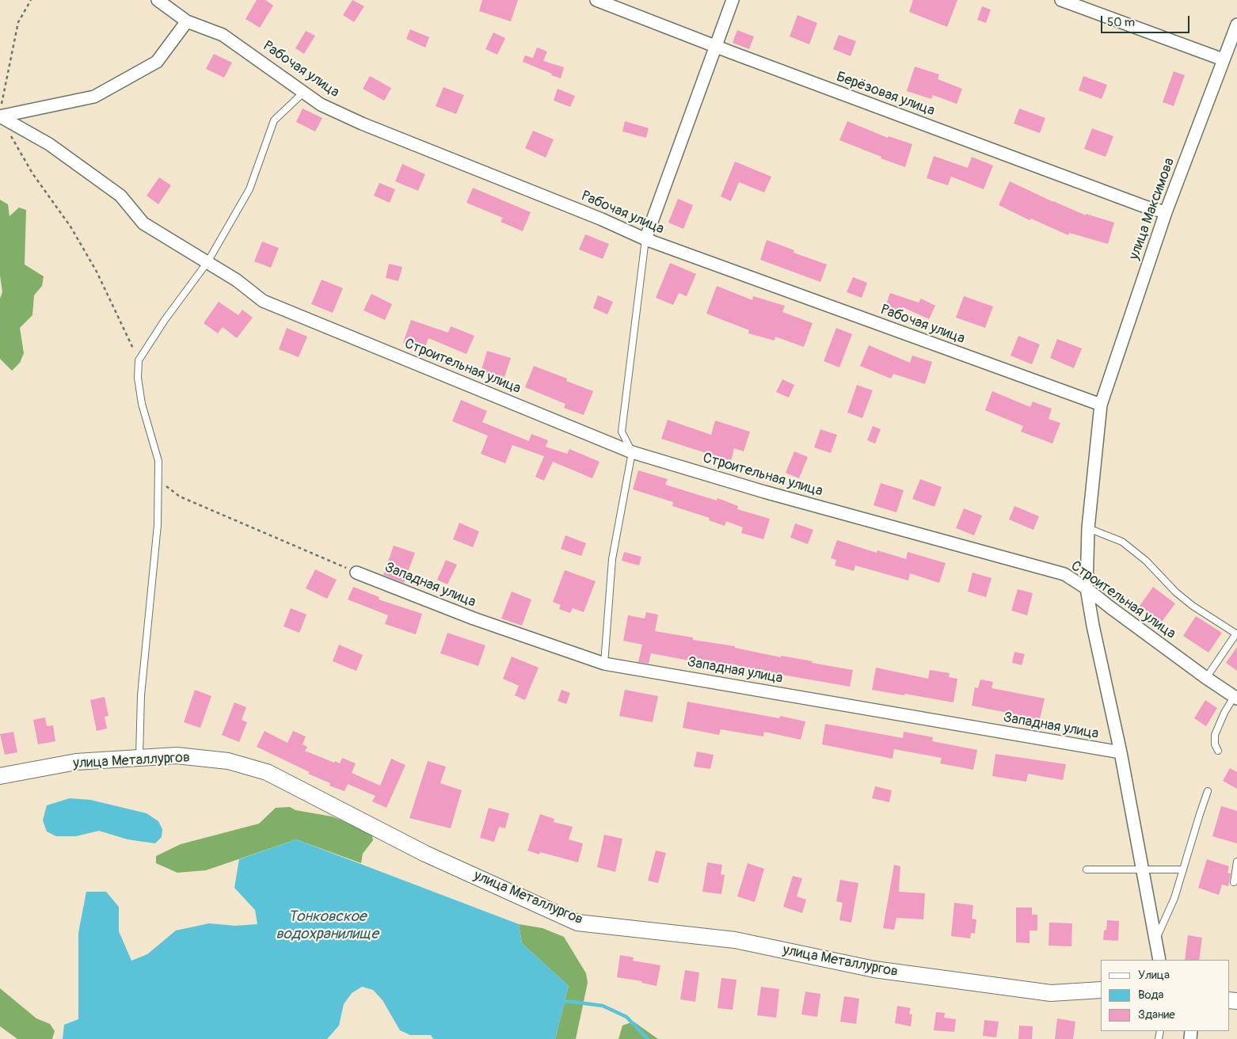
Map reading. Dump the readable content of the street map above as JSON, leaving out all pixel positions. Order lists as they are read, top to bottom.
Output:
{
  "streets": {
    "street": [
      "Рабочая улица",
      "Берёзовая улица",
      "улица Максимова",
      "Строительная улица",
      "Западная улица",
      "улица Металлургов"
    ]
  },
  "crossings": [
    ["Рабочая улица", "улица Максимова"],
    ["Берёзовая улица", "улица Максимова"],
    ["улица Максимова", "Строительная улица"],
    ["улица Максимова", "Западная улица"]
  ],
  "water": ["Тонковское водохранилище"],
  "legend": ["Улица", "Вода", "Здание"],
  "scale_bar": "50 m"
}
